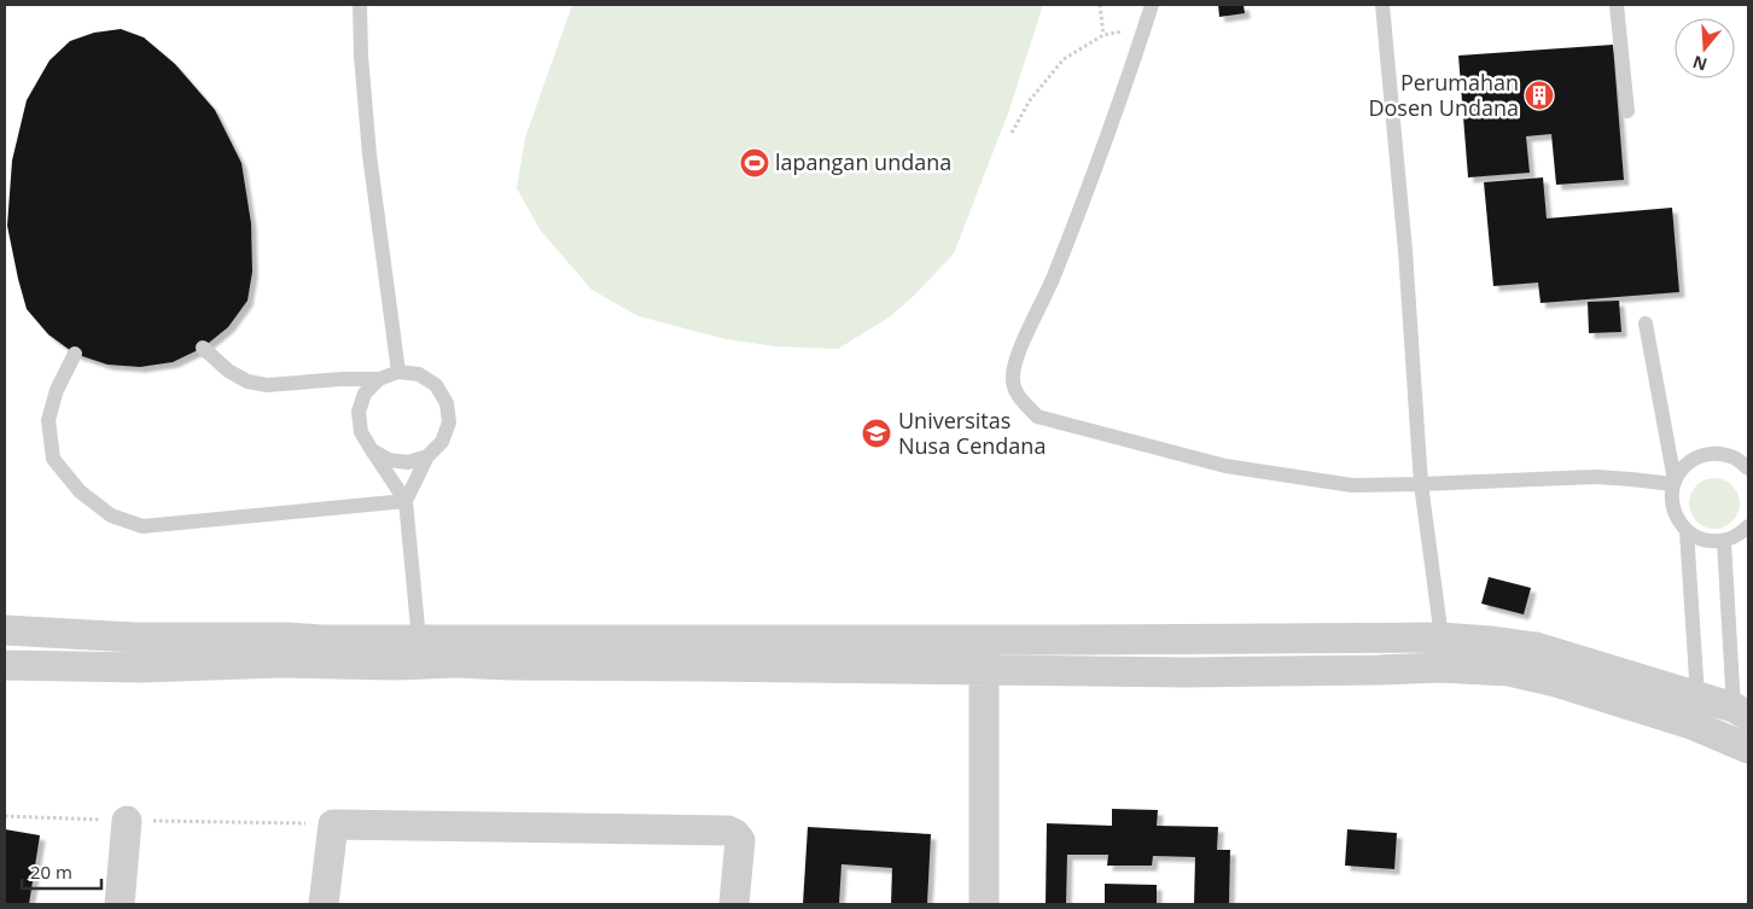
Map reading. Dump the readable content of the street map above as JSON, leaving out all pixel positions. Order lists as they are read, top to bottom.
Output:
{
  "places": {
    "building": ["Perumahan Dosen Undana"],
    "sports": ["lapangan undana"],
    "school or university": ["Universitas Nusa Cendana"]
  },
  "scale_bar": "20 m",
  "north": "bottom"
}
